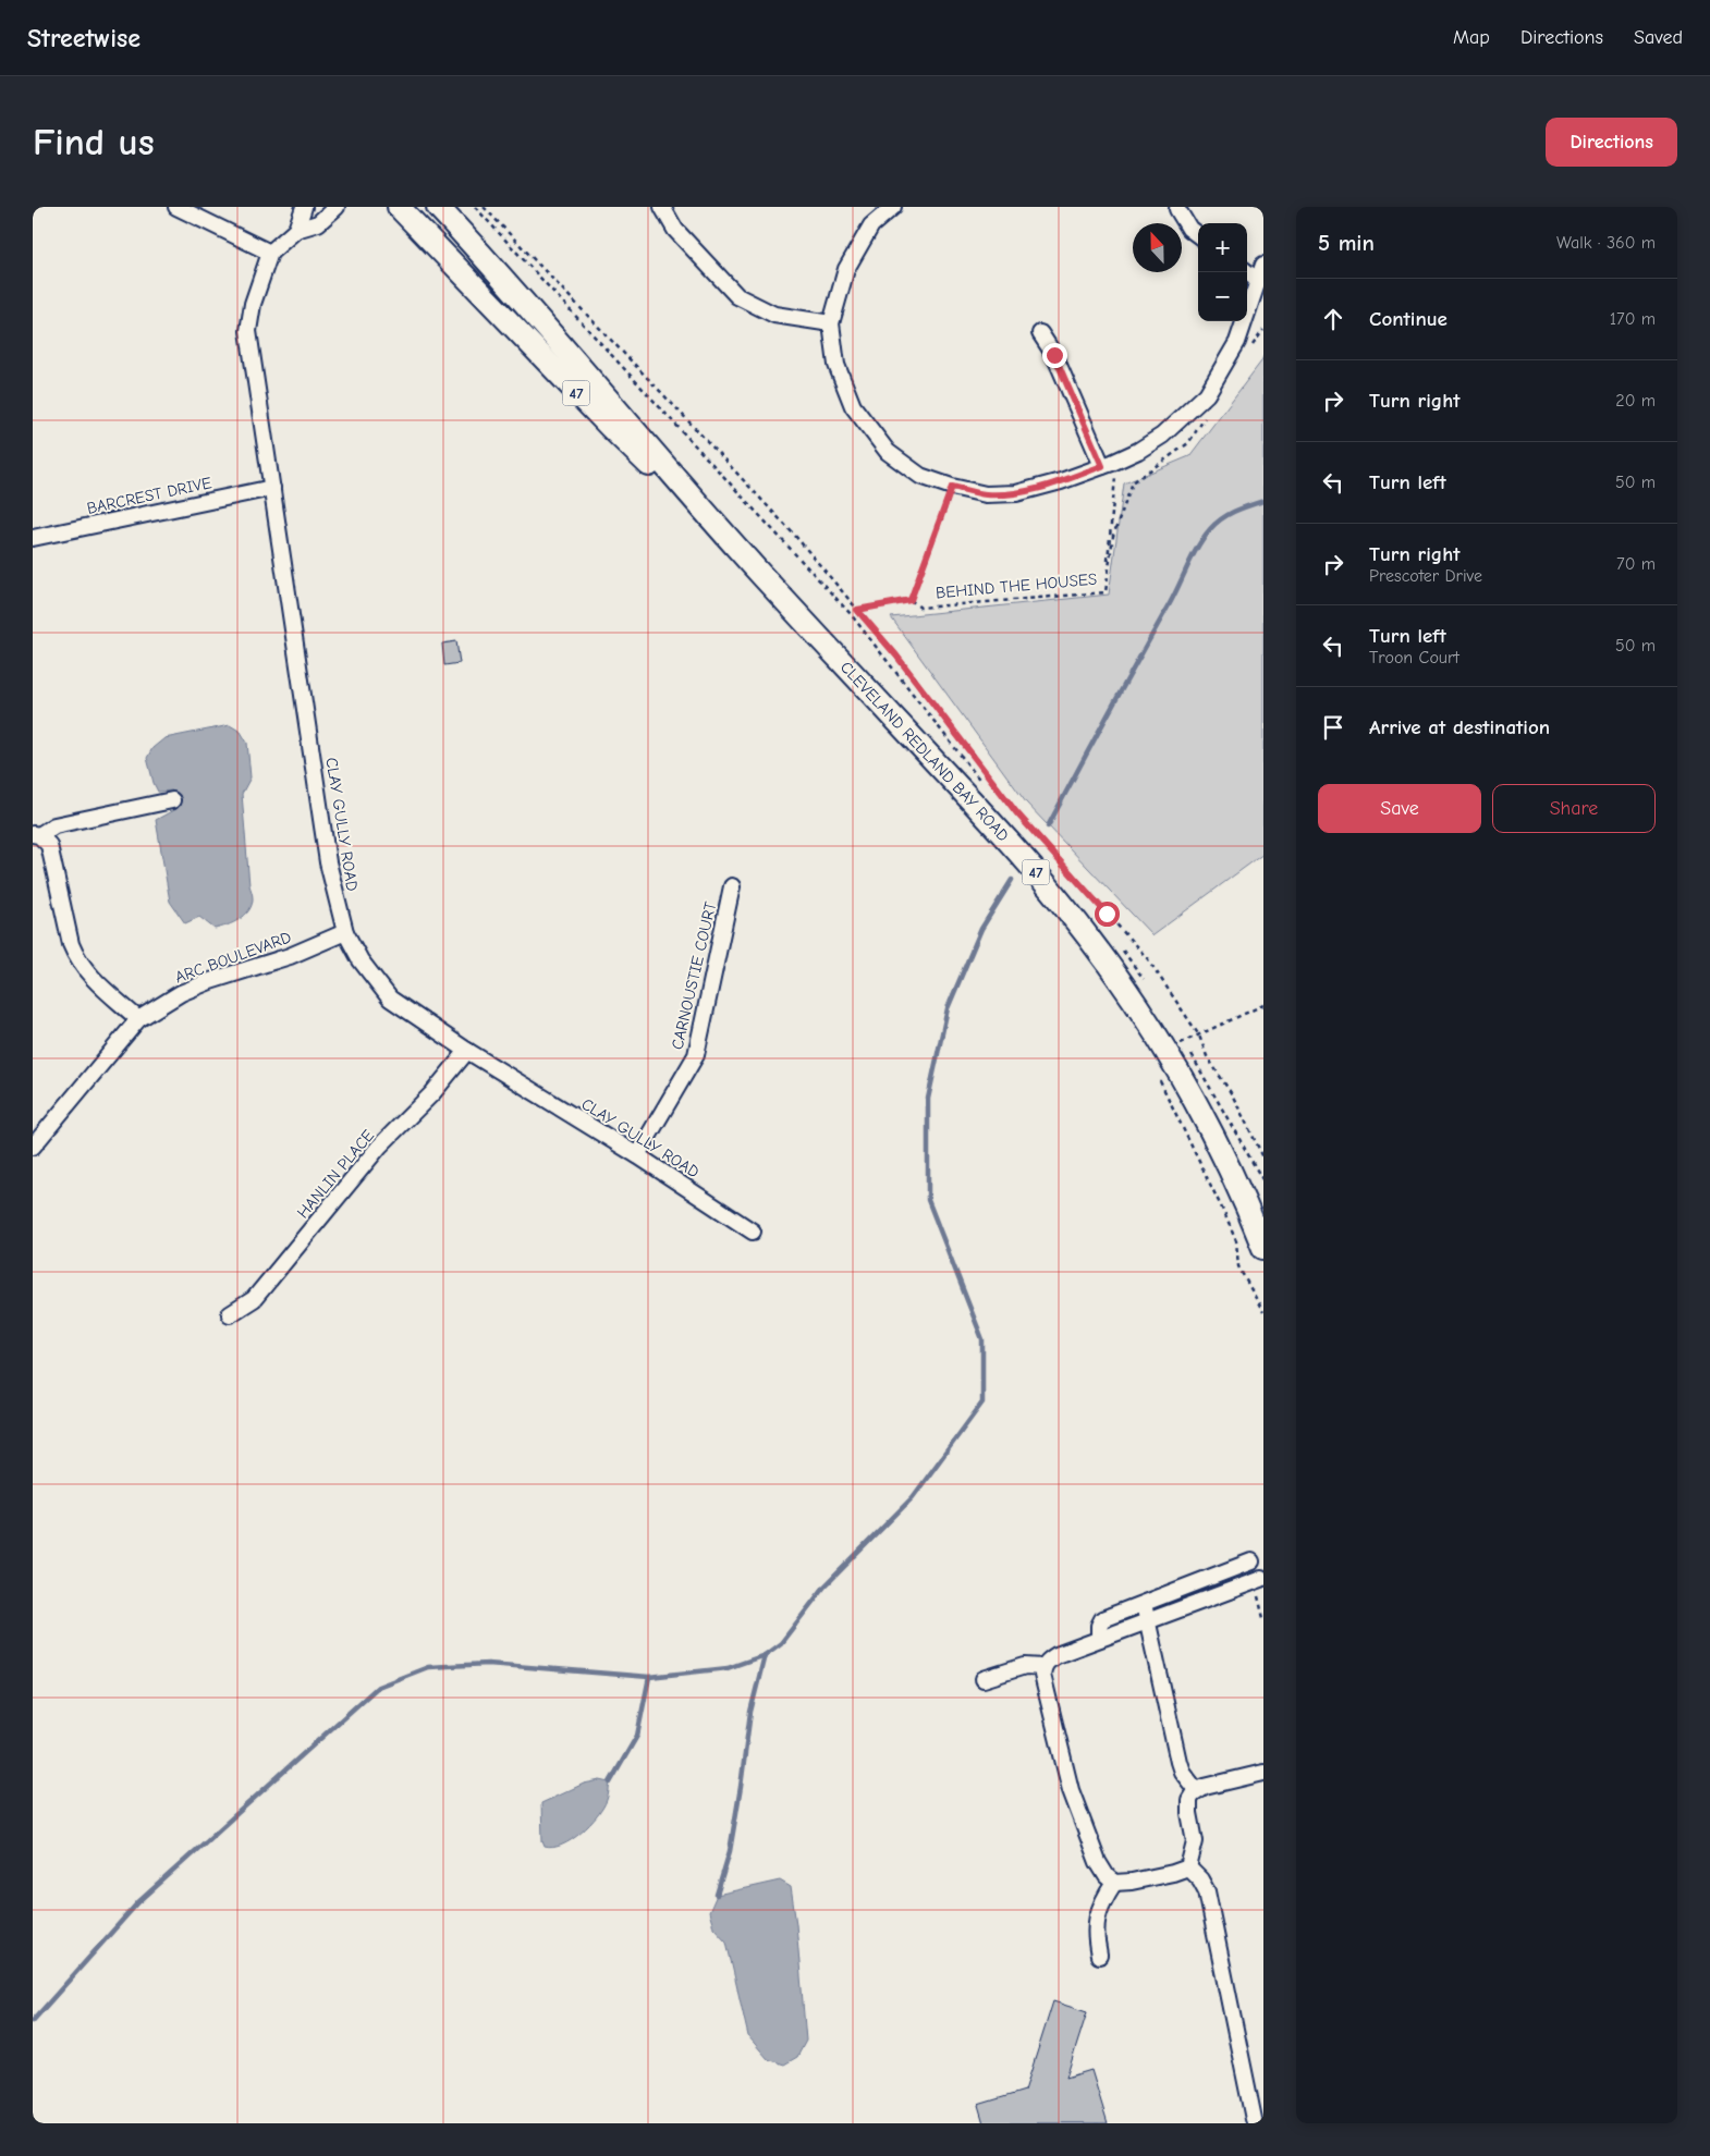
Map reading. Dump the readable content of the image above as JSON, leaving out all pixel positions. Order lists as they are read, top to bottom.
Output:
{
  "streets": {
    "highway": ["47", "CLEVELAND REDLAND BAY ROAD"],
    "street": [
      "BARCREST DRIVE",
      "CLAY GULLY ROAD",
      "ARC BOULEVARD",
      "CARNOUSTIE COURT",
      "HANLIN PLACE"
    ],
    "path": ["BEHIND THE HOUSES"]
  },
  "crossings": [
    ["BARCREST DRIVE", "CLAY GULLY ROAD"],
    ["CLAY GULLY ROAD", "ARC BOULEVARD"],
    ["CLAY GULLY ROAD", "CARNOUSTIE COURT"],
    ["CLAY GULLY ROAD", "HANLIN PLACE"]
  ],
  "north": "top",
  "page": {
    "header": "Streetwise",
    "nav": ["Map", "Directions", "Saved"],
    "buttons": [
      "Directions",
      ["Save", "Share"]
    ],
    "title": "Find us",
    "heading": ["5 min", "Walk · 360 m"],
    "map_buttons": ["+", "−"],
    "list": [
      ["Continue", "170 m"],
      ["Turn right", "20 m"],
      ["Turn left", "50 m"],
      ["Turn right", "Prescoter Drive", "70 m"],
      ["Turn left", "Troon Court", "50 m"],
      "Arrive at destination"
    ]
  }
}
